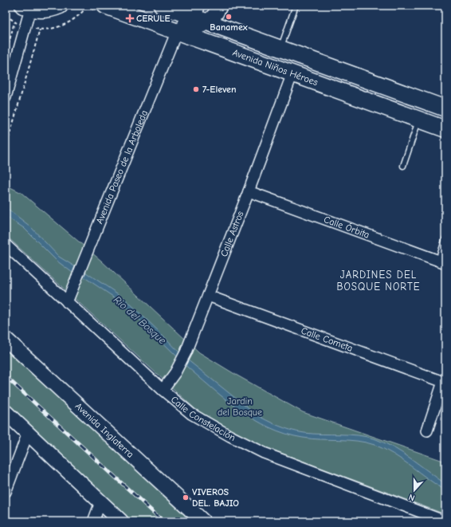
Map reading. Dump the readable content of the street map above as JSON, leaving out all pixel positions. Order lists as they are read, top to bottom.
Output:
{
  "streets": {
    "main road": ["Avenida Niños Héroes"],
    "street": [
      "Avenida Paseo de la Arboleda",
      "Calle Órbita",
      "Calle Astros",
      "Calle Cometa",
      "Calle Constelación",
      "Avenida Inglaterra"
    ]
  },
  "crossings": [
    ["Avenida Niños Héroes", "Avenida Paseo de la Arboleda"],
    ["Avenida Niños Héroes", "Calle Astros"],
    ["Avenida Paseo de la Arboleda", "Calle Constelación"],
    ["Calle Órbita", "Calle Astros"],
    ["Calle Astros", "Calle Cometa"],
    ["Calle Astros", "Calle Constelación"]
  ],
  "districts": ["JARDINES DEL BOSQUE NORTE"],
  "water": ["Rio del Bosque"],
  "parks": ["Jardin del Bosque"],
  "places": {
    "other": ["Banamex", "7-Eleven", "VIVEROS DEL. BAJIO"],
    "health": ["CERULE"]
  },
  "north": "bottom"
}
